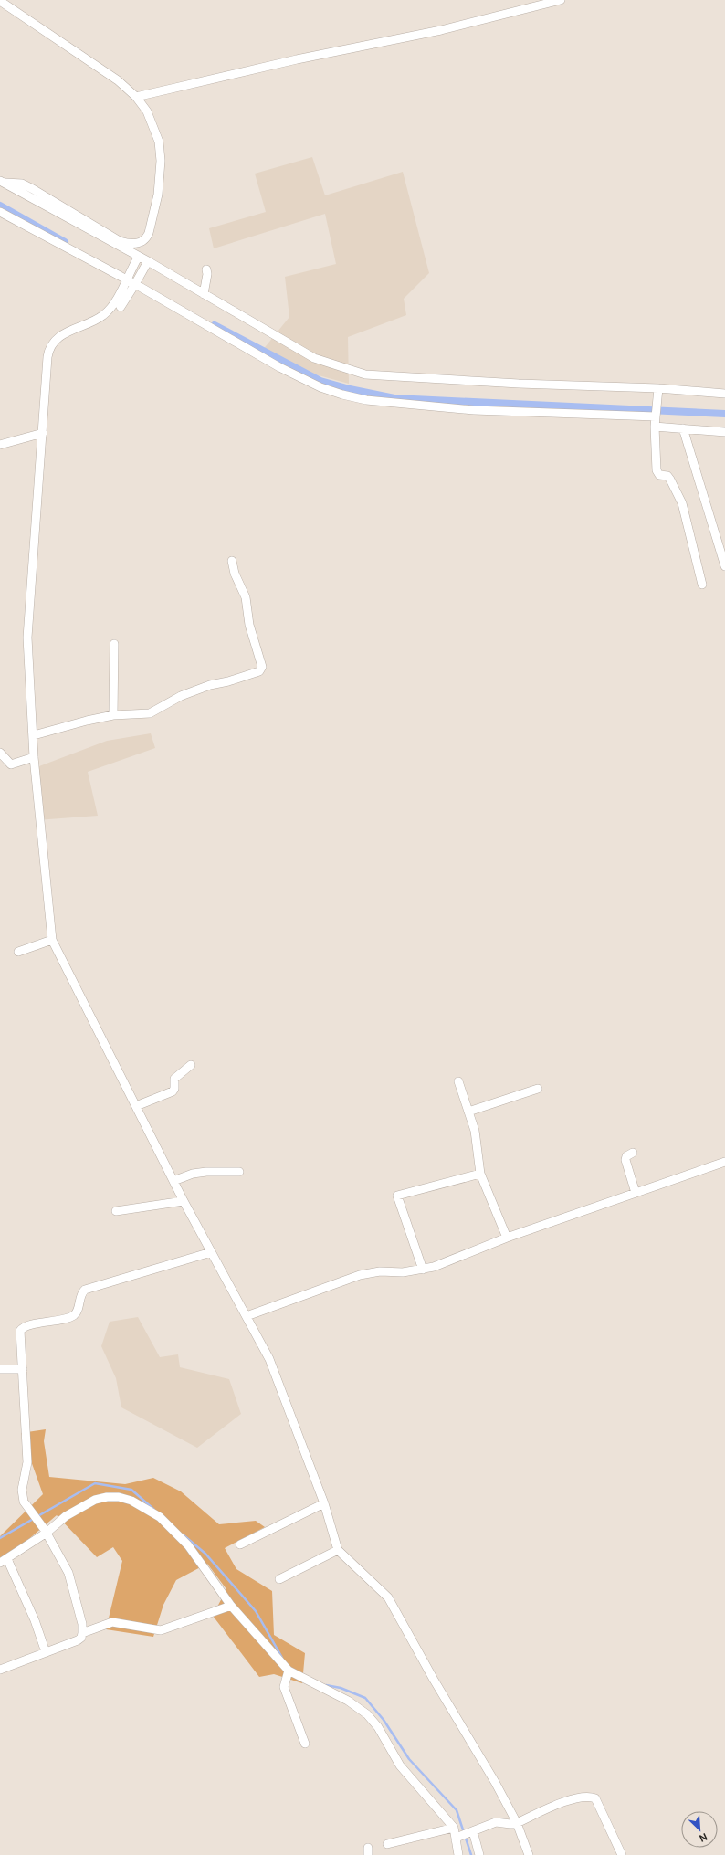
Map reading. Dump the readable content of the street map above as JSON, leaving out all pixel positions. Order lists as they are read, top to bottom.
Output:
{
  "north": "bottom right"
}
